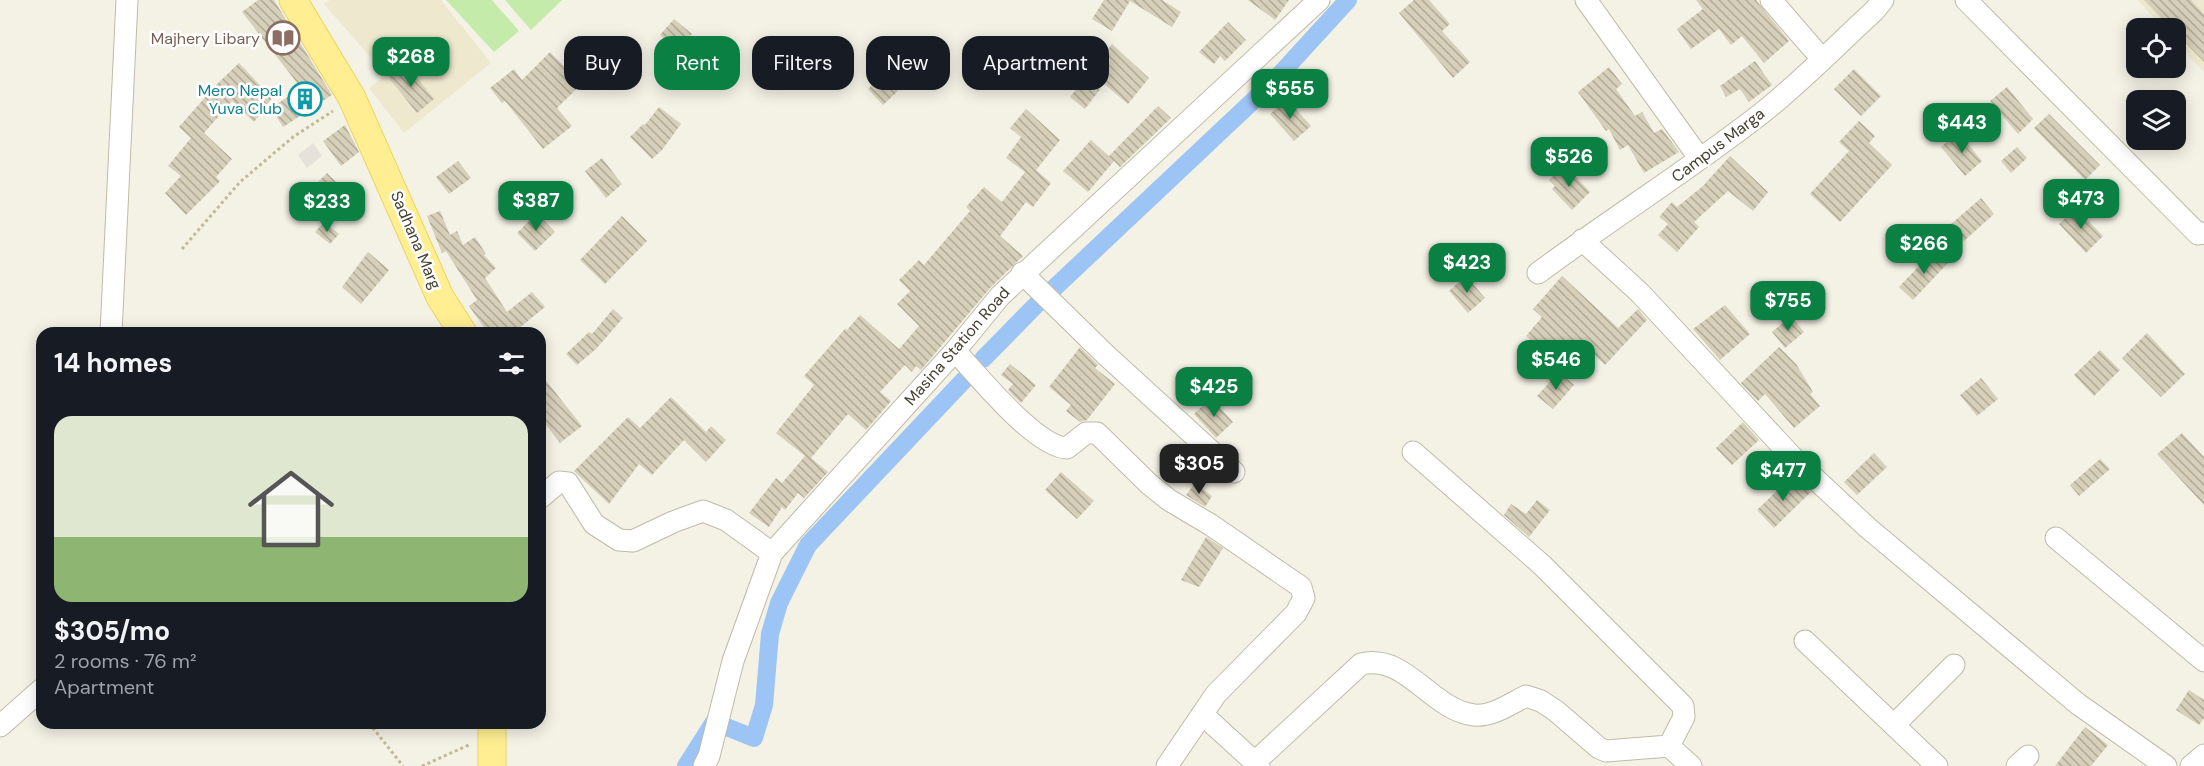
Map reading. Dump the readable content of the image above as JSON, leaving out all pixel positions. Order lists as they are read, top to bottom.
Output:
{
  "streets": {
    "main road": ["Sadhana Marg"],
    "street": ["Campus Marga", "Masina Station Road"]
  },
  "places": {
    "library": ["Majhery Libary"],
    "building": ["Mero Nepal Yuva Club"]
  },
  "page": {
    "chip": [
      "Buy",
      "Rent",
      "Filters",
      "New",
      "Apartment"
    ],
    "price": [
      "$268",
      "$555",
      "$443",
      "$526",
      "$473",
      "$387",
      "$233",
      "$266",
      "$423",
      "$755",
      "$546",
      "$425",
      "$305",
      "$477"
    ],
    "heading": "14 homes",
    "list": [
      {
        "name": "$305/mo",
        "note": "2 rooms · 76 m² · Apartment"
      }
    ]
  }
}
